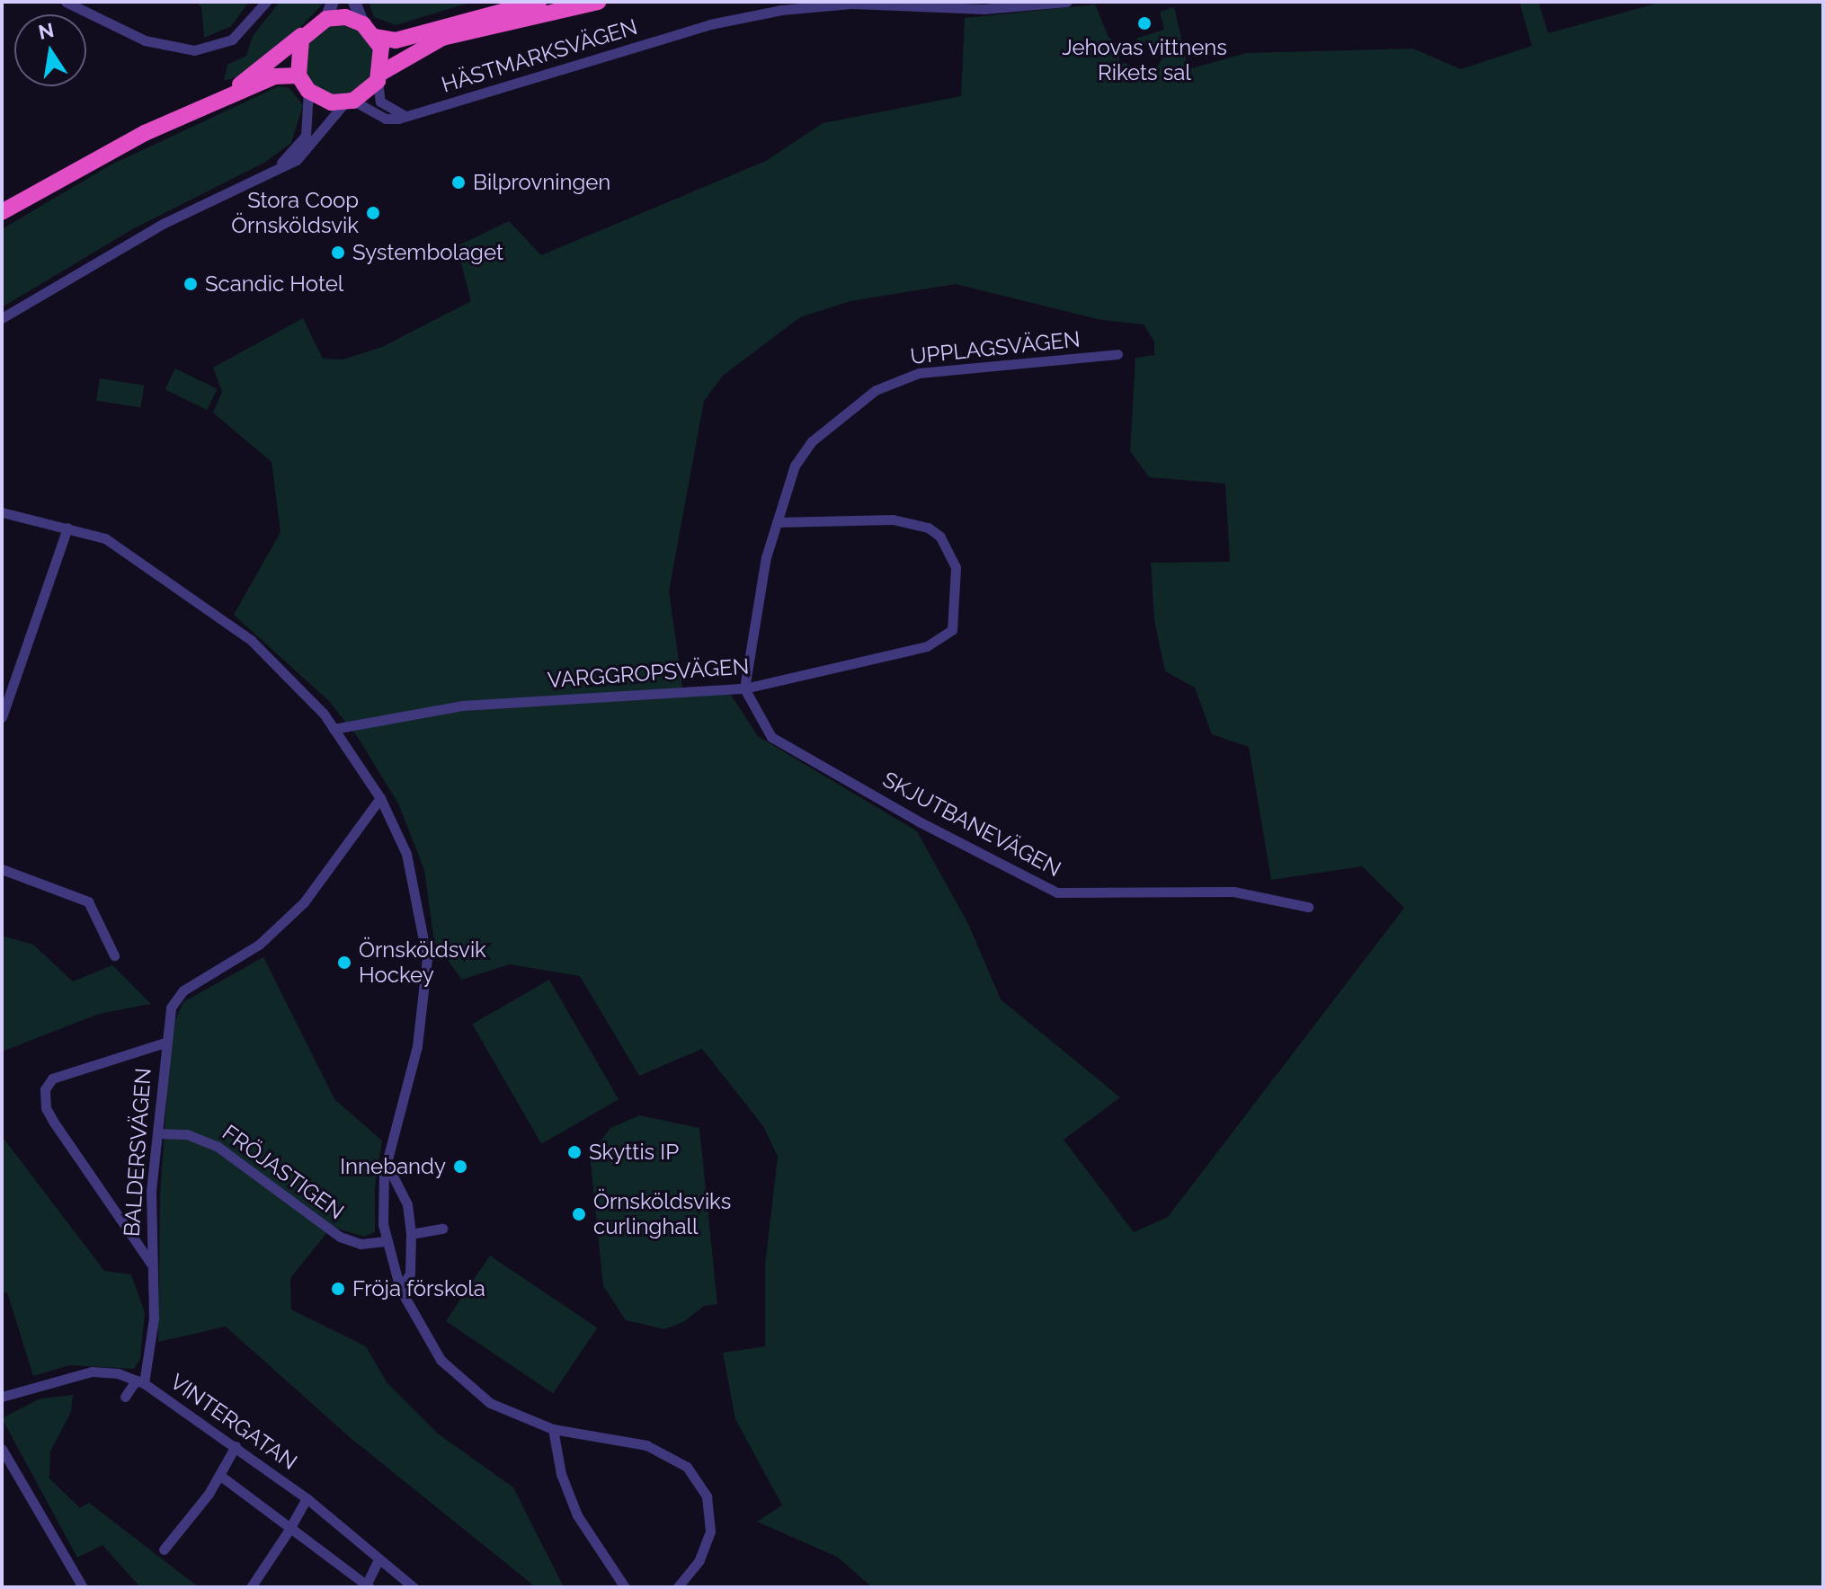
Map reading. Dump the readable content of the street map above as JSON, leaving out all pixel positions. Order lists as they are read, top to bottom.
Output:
{
  "streets": {
    "street": [
      "HÄSTMARKSVÄGEN",
      "UPPLAGSVÄGEN",
      "VARGGROPSVÄGEN",
      "SKJUTBANEVÄGEN",
      "BALDERSVÄGEN",
      "FRÖJASTIGEN",
      "VINTERGATAN"
    ]
  },
  "crossings": [
    ["UPPLAGSVÄGEN", "VARGGROPSVÄGEN"],
    ["UPPLAGSVÄGEN", "SKJUTBANEVÄGEN"],
    ["VARGGROPSVÄGEN", "SKJUTBANEVÄGEN"],
    ["BALDERSVÄGEN", "FRÖJASTIGEN"],
    ["BALDERSVÄGEN", "VINTERGATAN"]
  ],
  "places": [
    "Jehovas vittnens Rikets sal",
    "Bilprovningen",
    "Stora Coop Örnsköldsvik",
    "Systembolaget",
    "Scandic Hotel",
    "Örnsköldsvik Hockey",
    "Skyttis IP",
    "Innebandy",
    "Örnsköldsviks curlinghall",
    "Fröja förskola"
  ],
  "north": "top"
}
